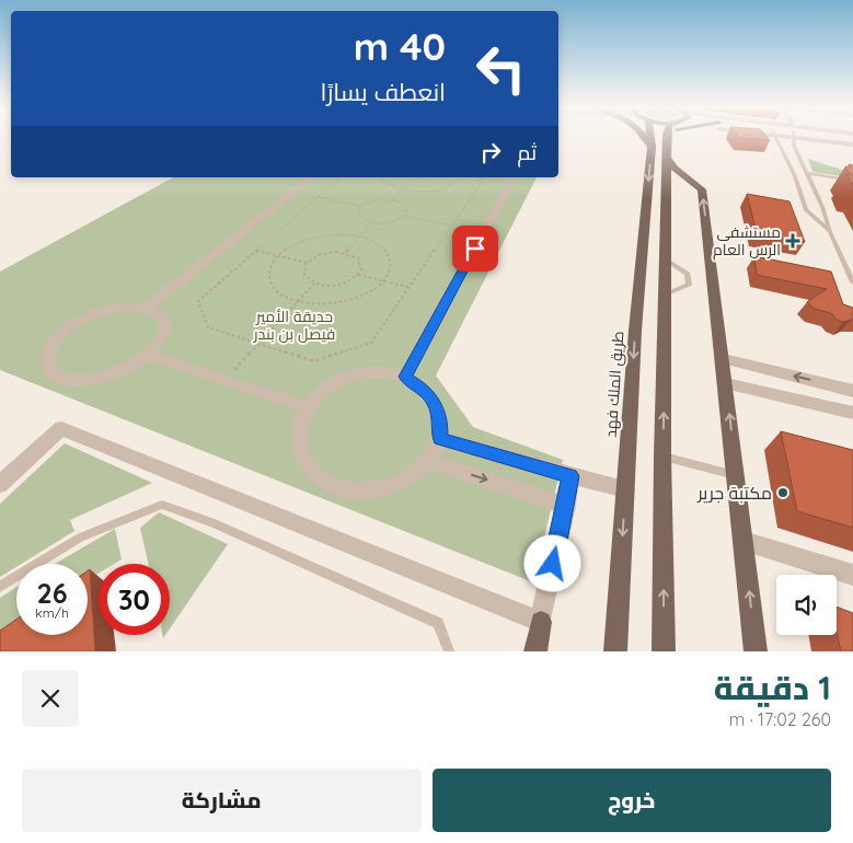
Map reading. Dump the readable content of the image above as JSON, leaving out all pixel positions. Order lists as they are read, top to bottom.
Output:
{
  "streets": {
    "main road": ["طريق الملك فهد"]
  },
  "parks": ["حديقة الأمير فيصل بن بندر"],
  "places": {
    "health": ["مستشفي الرس العام"],
    "other": ["مكتبة جرير"]
  },
  "page": {
    "turn": ["40 m", "انعطف يسارًا"],
    "then": "ثم",
    "speed": "26 km/h",
    "limit": "30",
    "heading": ["1 دقيقة", "260 m · 17:02"],
    "buttons": ["خروج", "مشاركة"]
  }
}
